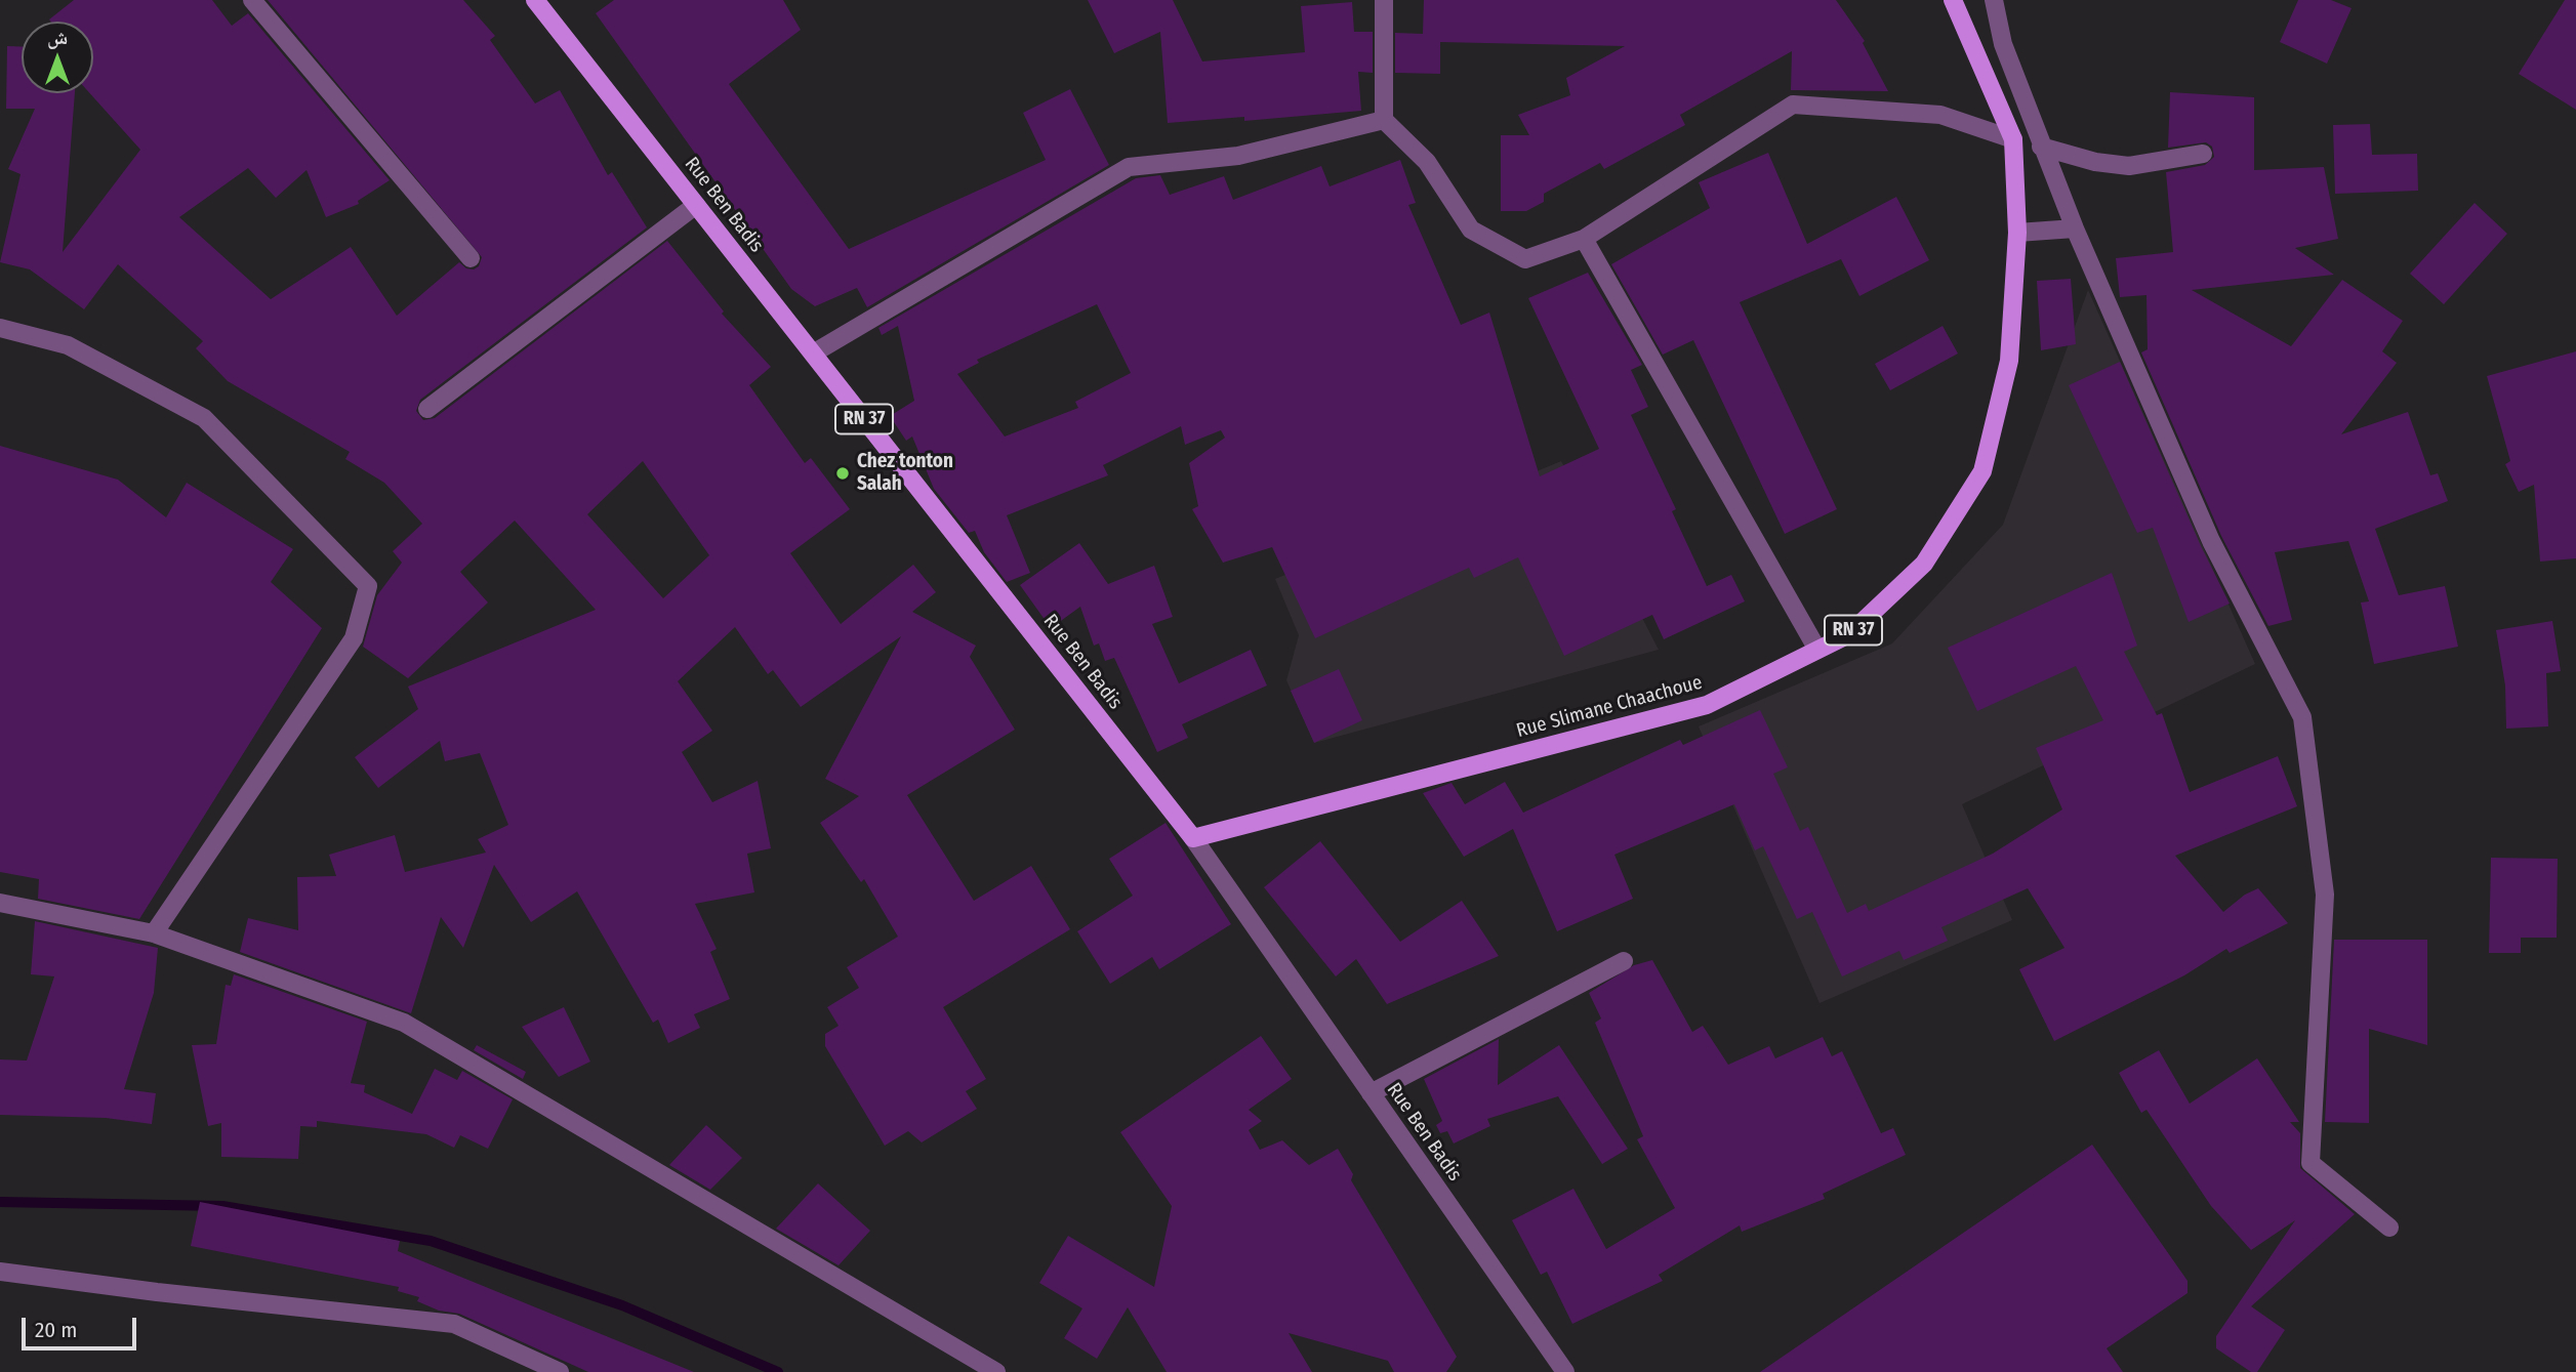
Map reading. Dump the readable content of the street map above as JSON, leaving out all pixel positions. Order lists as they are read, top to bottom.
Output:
{
  "streets": {
    "main road": ["Rue Ben Badis", "RN 37", "Rue Slimane Chaachoue"]
  },
  "crossings": [
    ["Rue Ben Badis", "Rue Slimane Chaachoue"]
  ],
  "places": ["Chez tonton Salah"],
  "scale_bar": "20 m",
  "north": "top"
}
